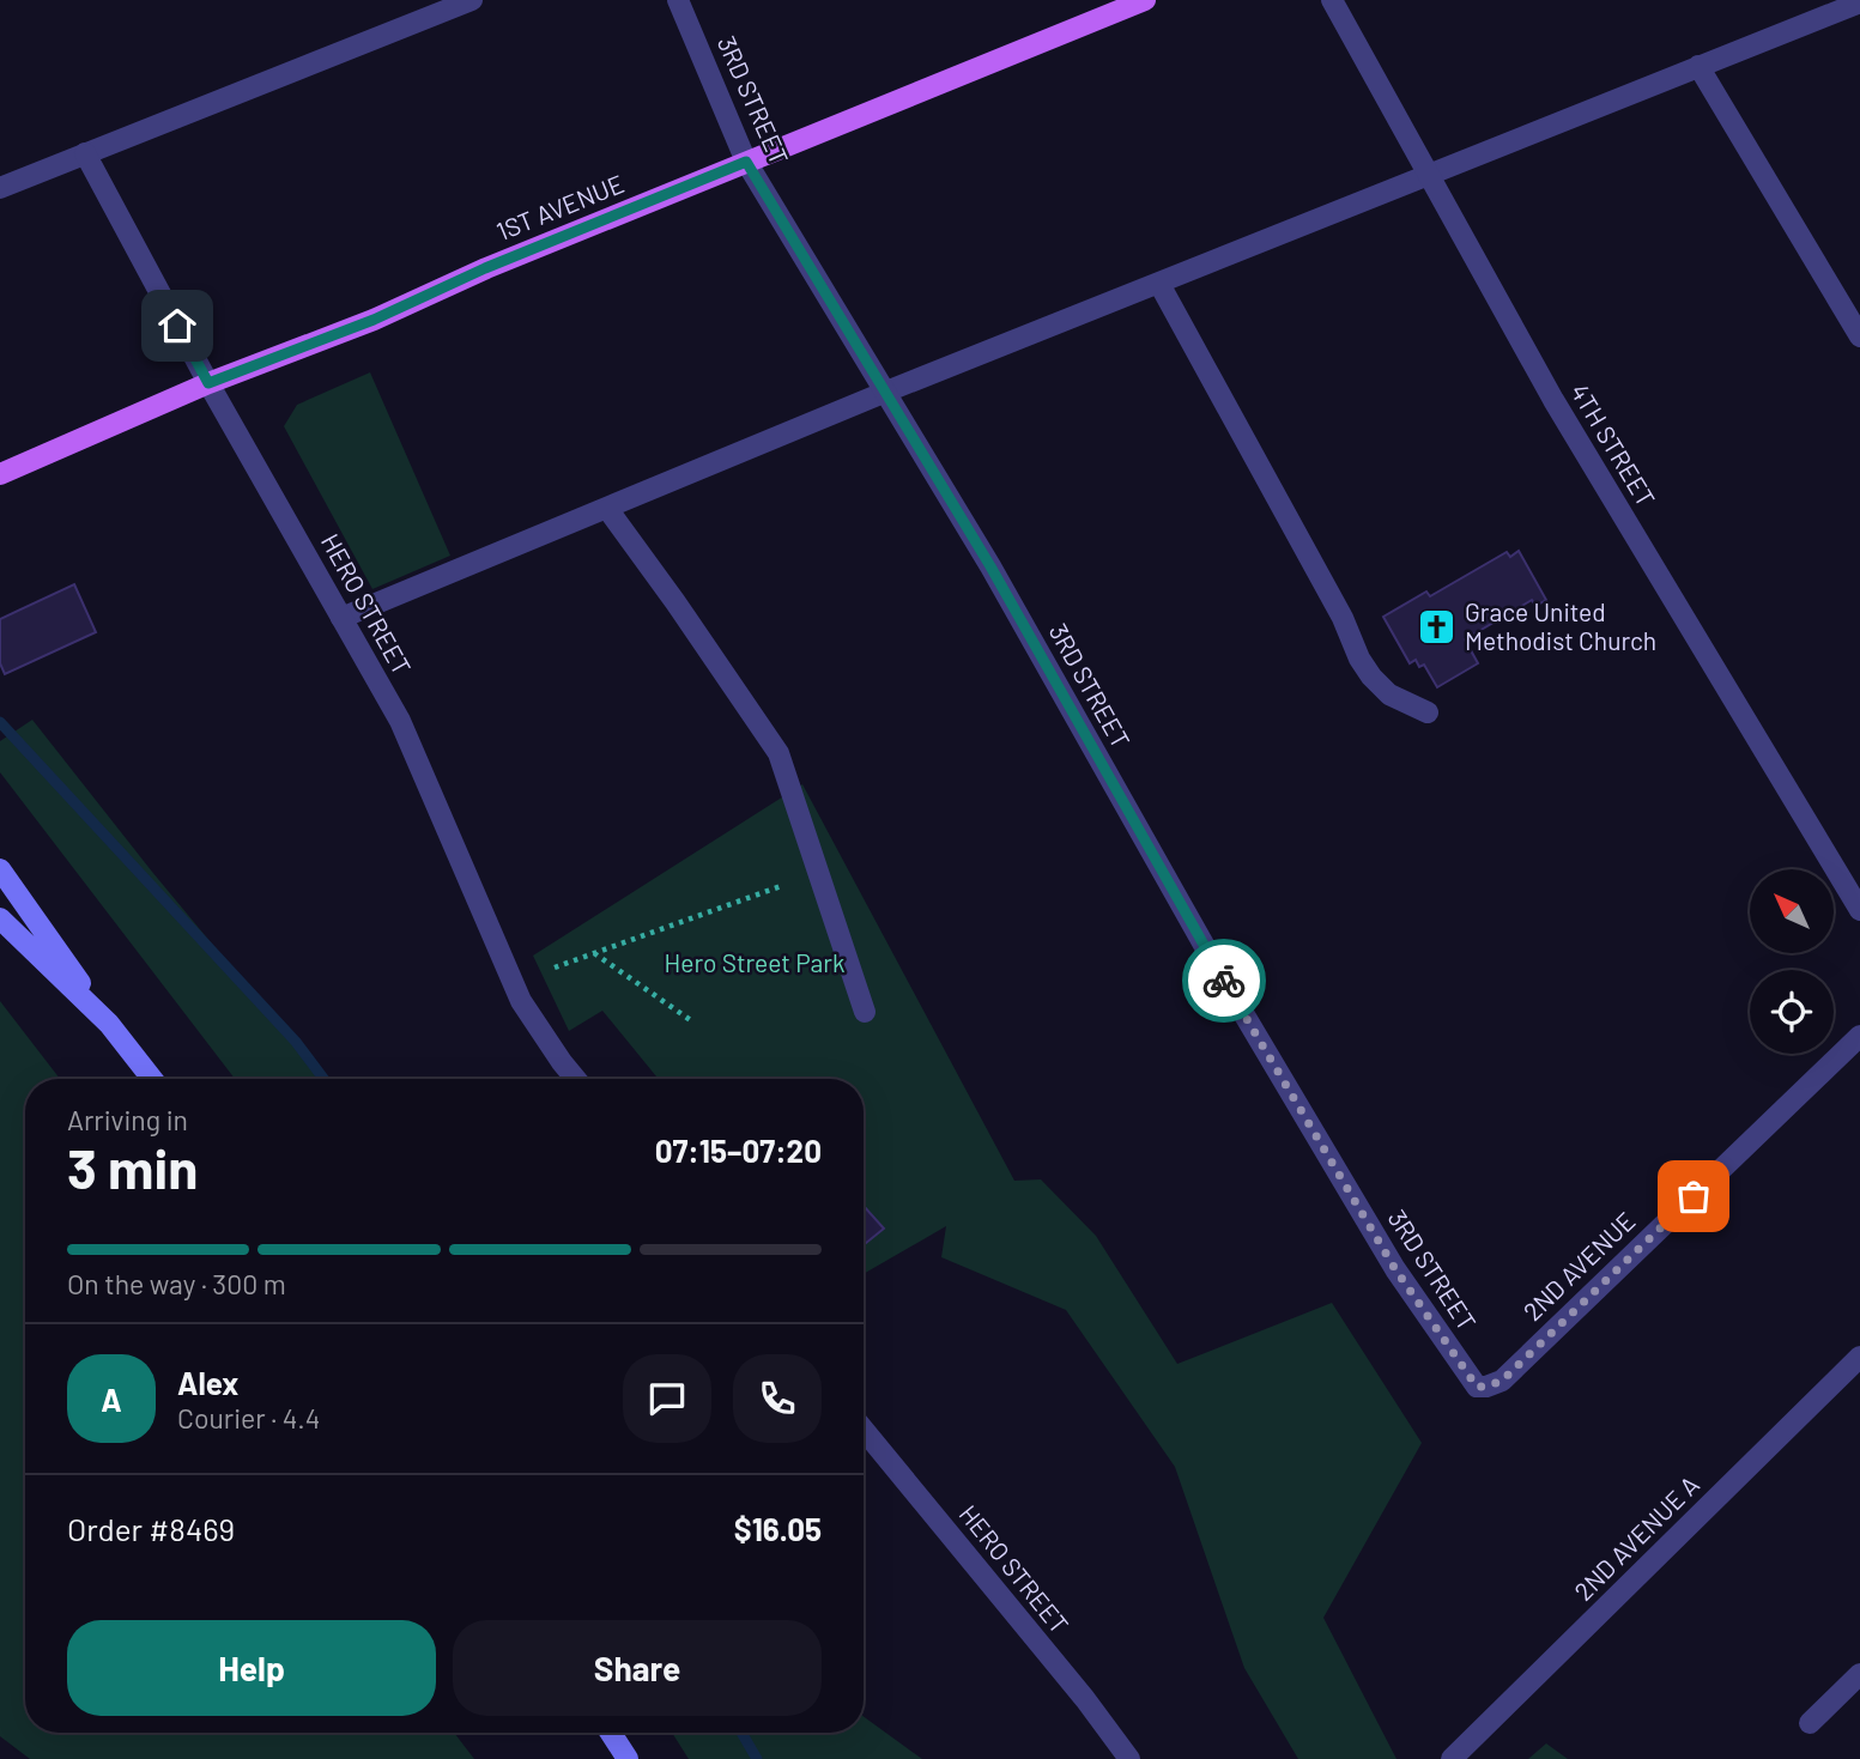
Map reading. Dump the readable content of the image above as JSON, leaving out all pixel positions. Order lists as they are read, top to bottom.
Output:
{
  "streets": {
    "main road": ["1ST AVENUE"],
    "street": [
      "3RD STREET",
      "4TH STREET",
      "HERO STREET",
      "2ND AVENUE",
      "2ND AVENUE A"
    ]
  },
  "crossings": [
    ["3RD STREET", "1ST AVENUE"],
    ["3RD STREET", "2ND AVENUE"],
    ["1ST AVENUE", "HERO STREET"]
  ],
  "parks": ["Hero Street Park"],
  "places": {
    "church": ["Grace United Methodist Church"]
  },
  "north": "top left",
  "page": {
    "heading": ["3 min", "Arriving in", "07:15–07:20"],
    "panel": [
      "Alex",
      "Courier · 4.4",
      "Order #8469",
      "$16.05"
    ],
    "bar": "On the way · 300 m",
    "round": "A",
    "buttons": ["Help", "Share"]
  }
}
